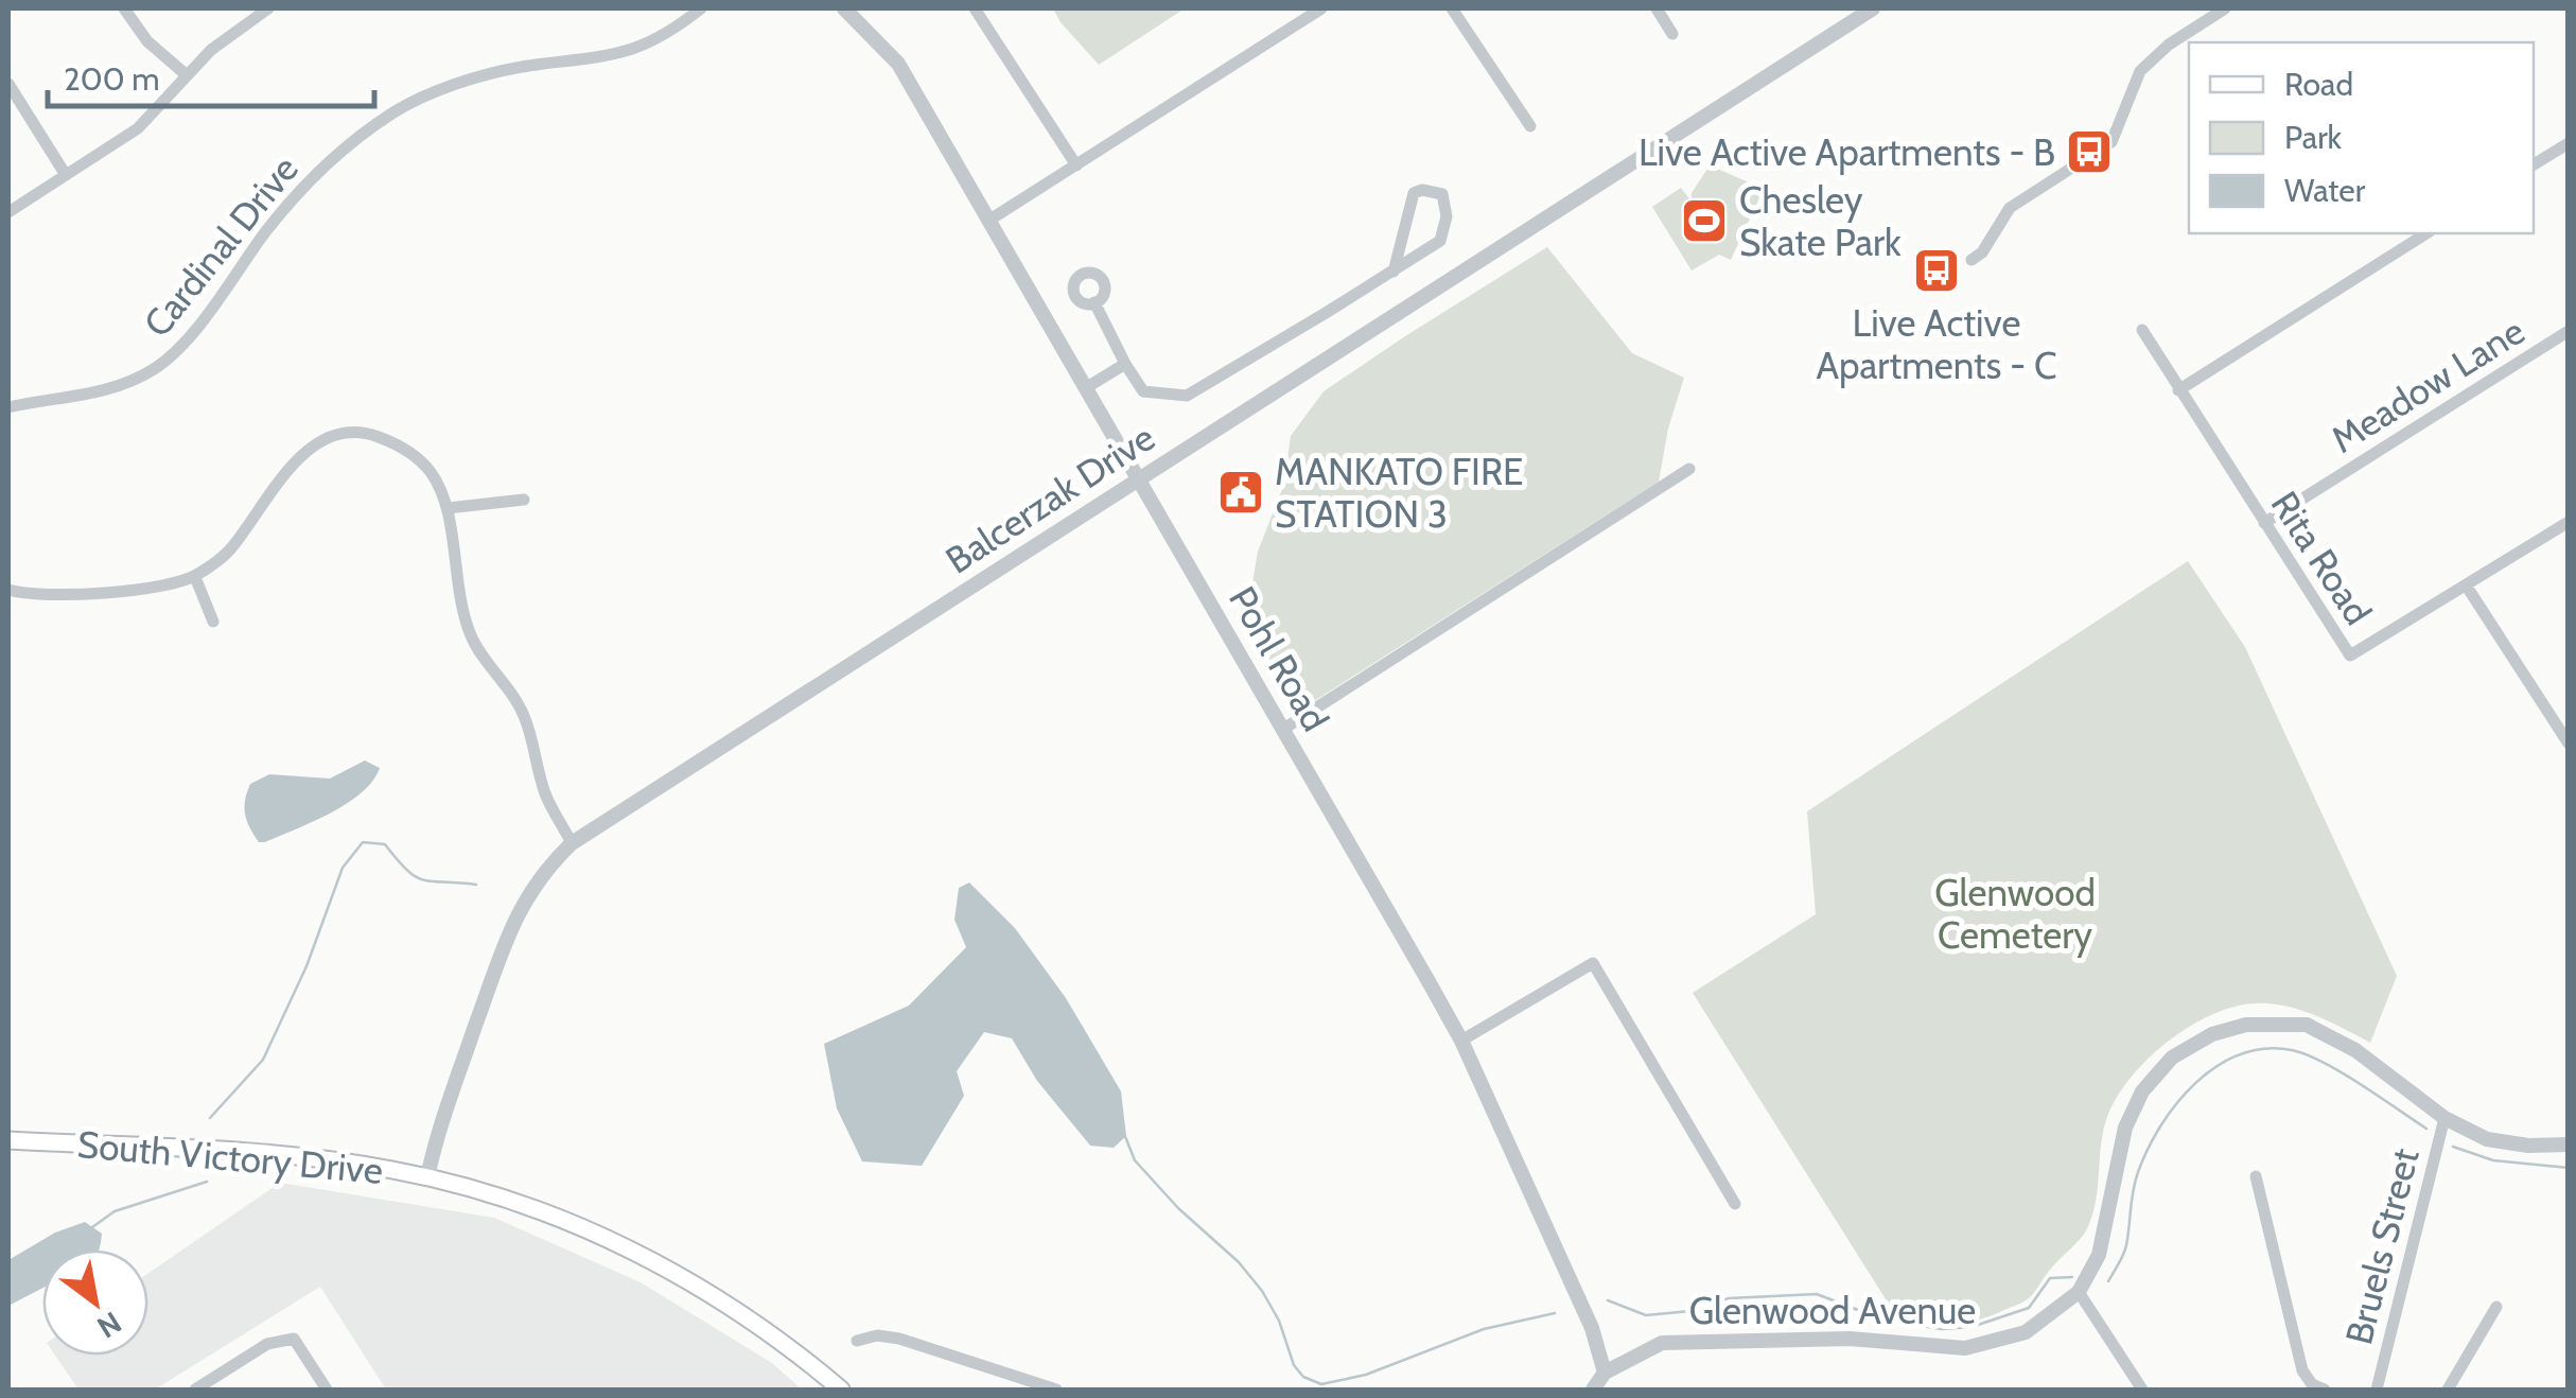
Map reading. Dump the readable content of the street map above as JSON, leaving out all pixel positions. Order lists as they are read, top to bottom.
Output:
{
  "streets": {
    "main road": ["South Victory Drive"],
    "street": [
      "Cardinal Drive",
      "Meadow Lane",
      "Balcerzak Drive",
      "Rita Road",
      "Pohl Road",
      "Bruels Street",
      "Glenwood Avenue"
    ]
  },
  "crossings": [
    ["Meadow Lane", "Rita Road"],
    ["Balcerzak Drive", "Pohl Road"],
    ["Balcerzak Drive", "South Victory Drive"],
    ["Pohl Road", "Glenwood Avenue"],
    ["Bruels Street", "Glenwood Avenue"]
  ],
  "parks": ["Glenwood Cemetery"],
  "places": {
    "bus stop": ["Live Active Apartments - B", "Live Active Apartments - C"],
    "sports": ["Chesley Skate Park"],
    "public building": ["MANKATO FIRE STATION 3"]
  },
  "legend": ["Road", "Park", "Water"],
  "scale_bar": "200 m",
  "north": "bottom right"
}
